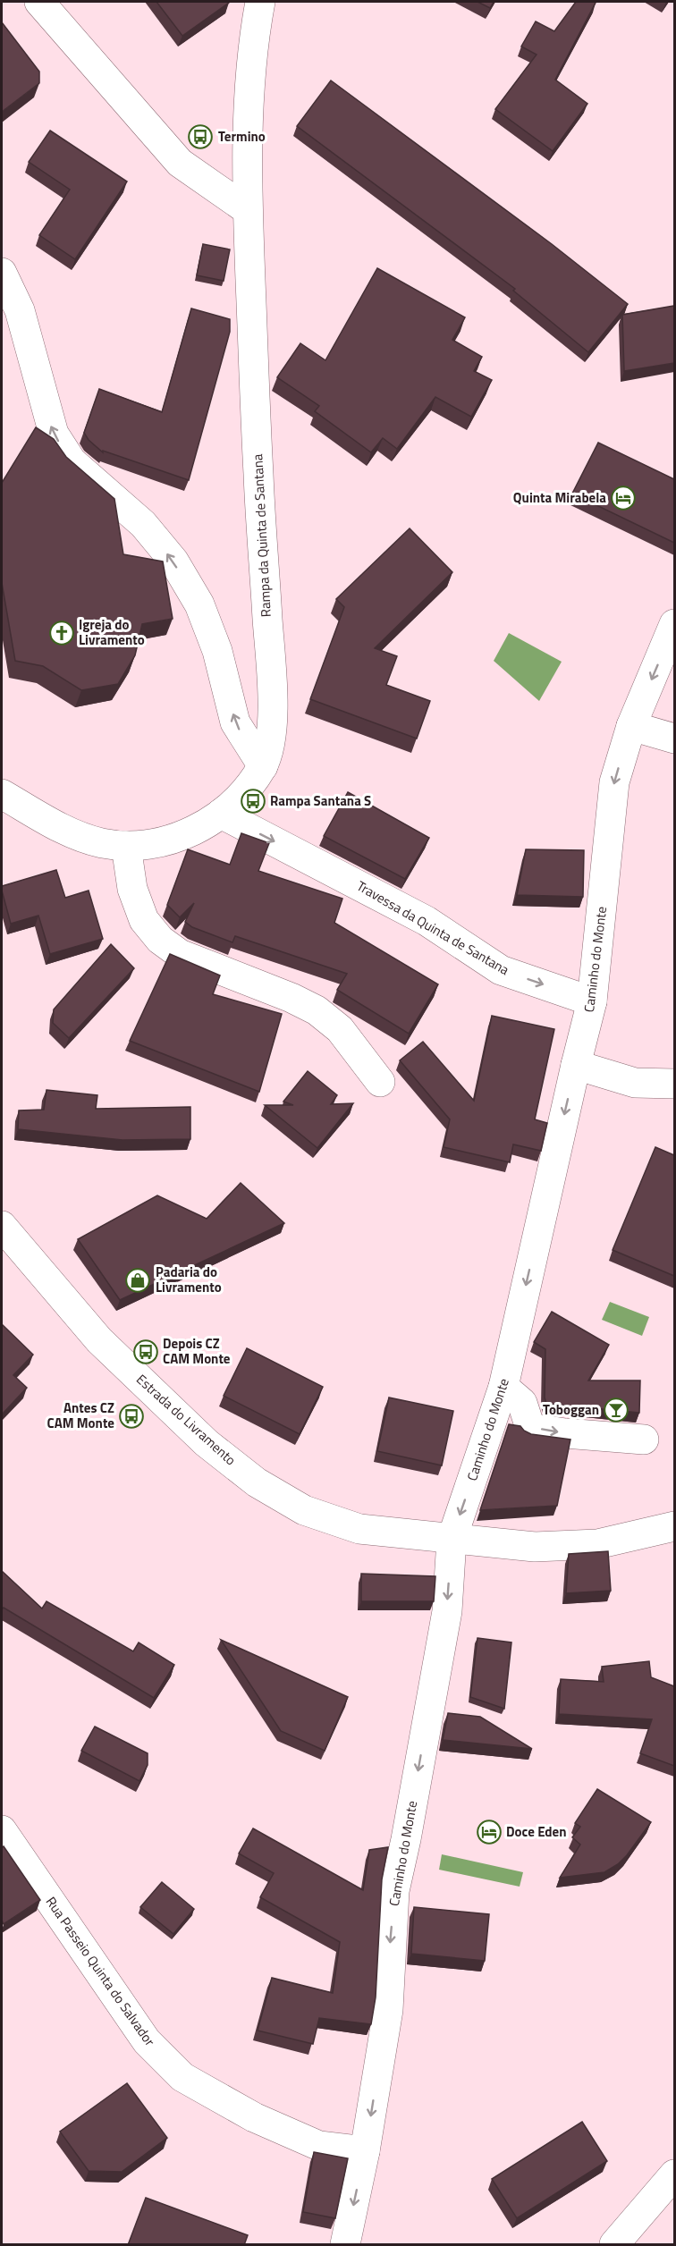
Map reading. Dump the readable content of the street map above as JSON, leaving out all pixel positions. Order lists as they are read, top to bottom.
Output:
{
  "streets": {
    "street": [
      "Rampa da Quinta de Santana",
      "Travessa da Quinta de Santana",
      "Caminho do Monte",
      "Estrada do Livramento",
      "Rua Passeio Quinta do Salvador"
    ]
  },
  "crossings": [
    ["Rampa da Quinta de Santana", "Travessa da Quinta de Santana"],
    ["Travessa da Quinta de Santana", "Caminho do Monte"],
    ["Caminho do Monte", "Estrada do Livramento"],
    ["Caminho do Monte", "Rua Passeio Quinta do Salvador"]
  ],
  "one_way": ["Travessa da Quinta de Santana", "Caminho do Monte"],
  "places": {
    "bus stop": [
      "Termino",
      "Rampa Santana S",
      "Depois CZ CAM Monte",
      "Antes CZ CAM Monte"
    ],
    "hotel": ["Quinta Mirabela", "Doce Eden"],
    "church": ["Igreja do Livramento"],
    "shop": ["Padaria do Livramento"],
    "bar": ["Toboggan"]
  }
}
